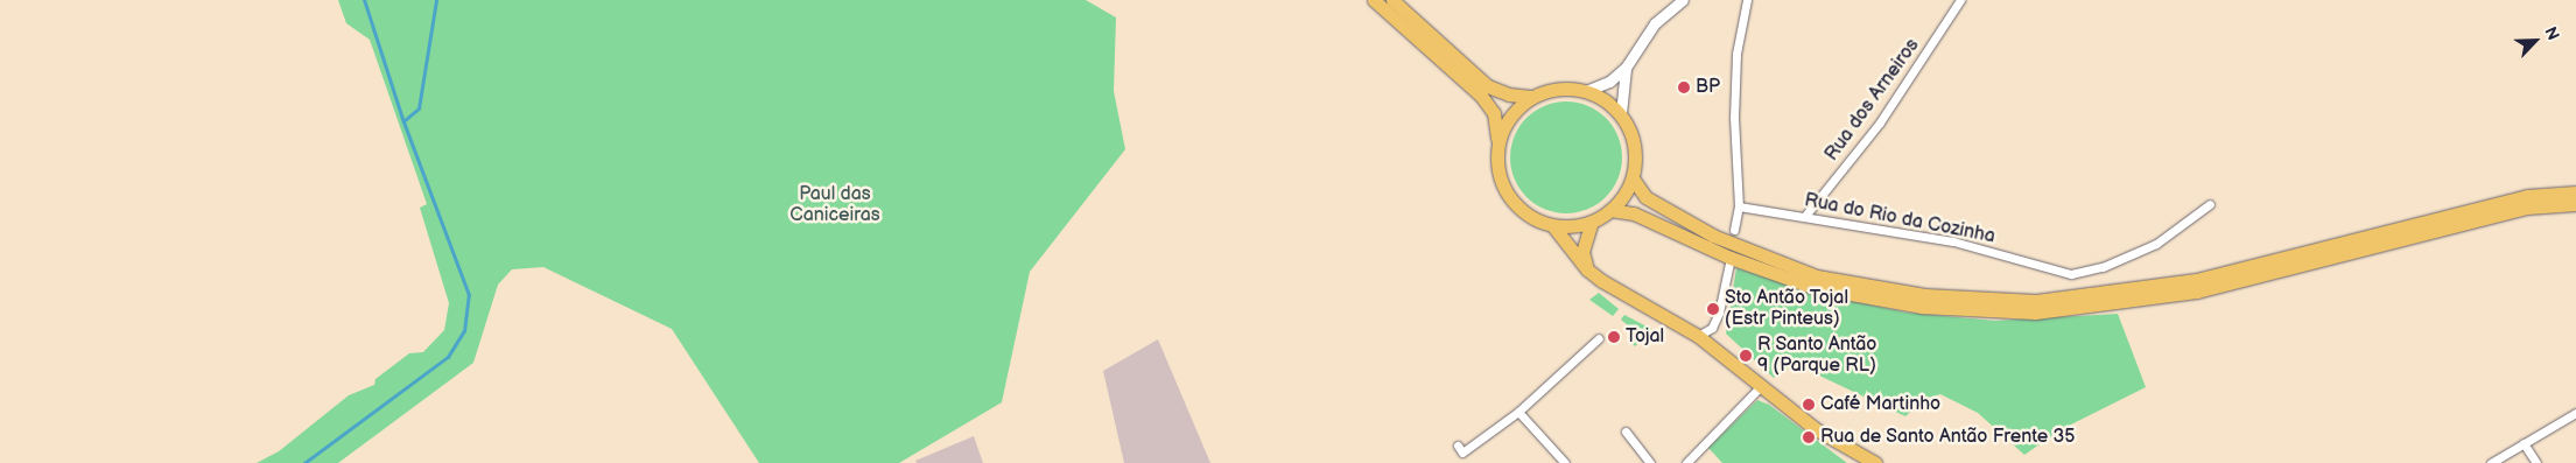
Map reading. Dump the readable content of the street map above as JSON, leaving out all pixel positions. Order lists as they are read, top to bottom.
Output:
{
  "streets": {
    "street": ["Rua dos Arneiros", "Rua do Rio da Cozinha"]
  },
  "crossings": [
    ["Rua dos Arneiros", "Rua do Rio da Cozinha"]
  ],
  "parks": ["Paul das Caniceiras"],
  "places": [
    "BP",
    "Sto Antão Tojal (Estr Pinteus)",
    "Tojal",
    "R Santo Antão 9 (Parque RL)",
    "Café Martinho",
    "Rua de Santo Antão Frente 35"
  ],
  "north": "top right"
}
